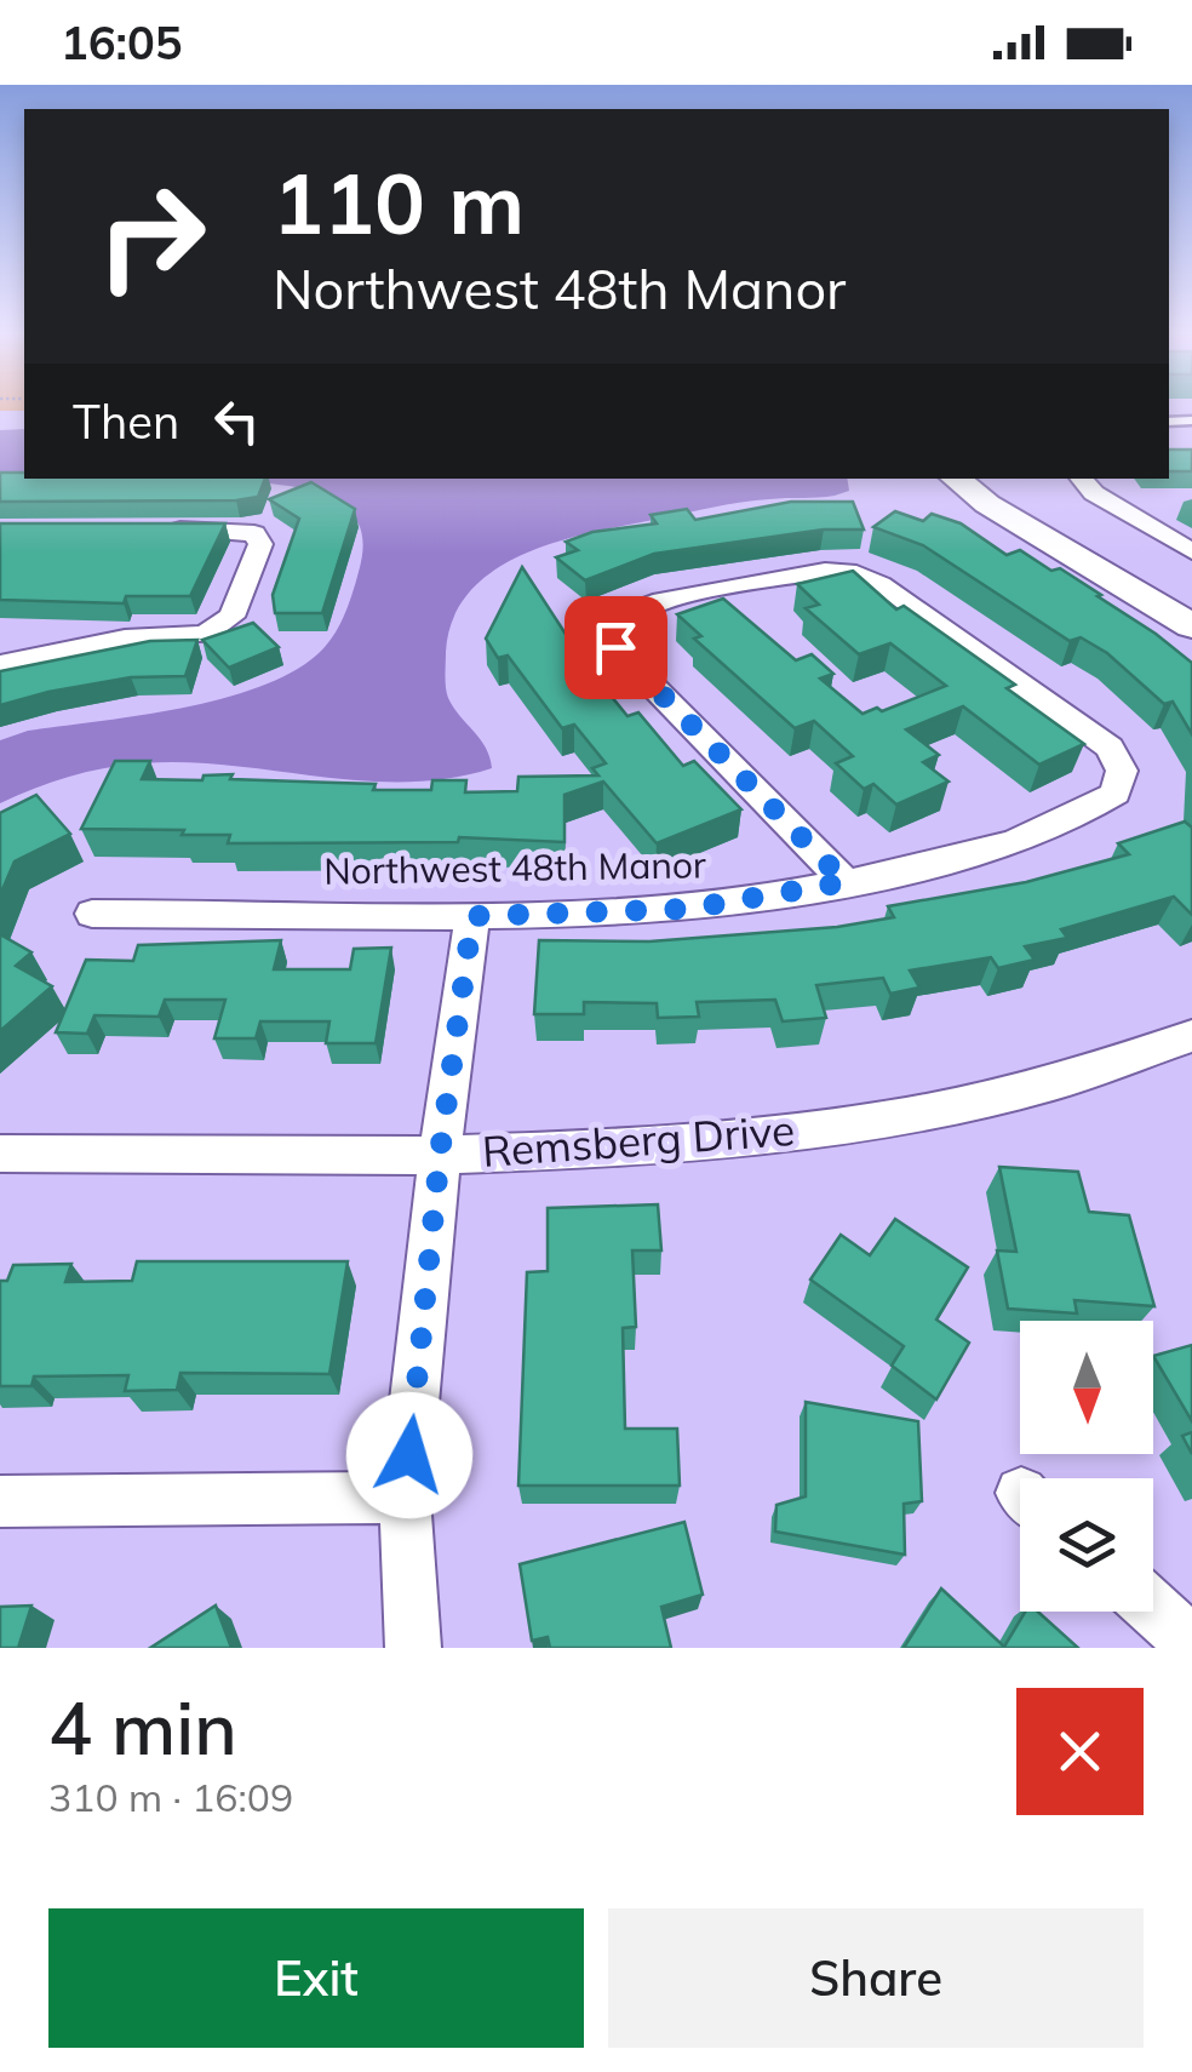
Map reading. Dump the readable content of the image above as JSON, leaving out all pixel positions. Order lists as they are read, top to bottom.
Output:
{
  "streets": {
    "street": ["Northwest 48th Manor", "Remsberg Drive"]
  },
  "north": "bottom",
  "page": {
    "status": "16:05",
    "turn": ["110 m", "Northwest 48th Manor"],
    "then": "Then",
    "heading": ["4 min", "310 m · 16:09"],
    "buttons": ["Exit", "Share"]
  }
}
